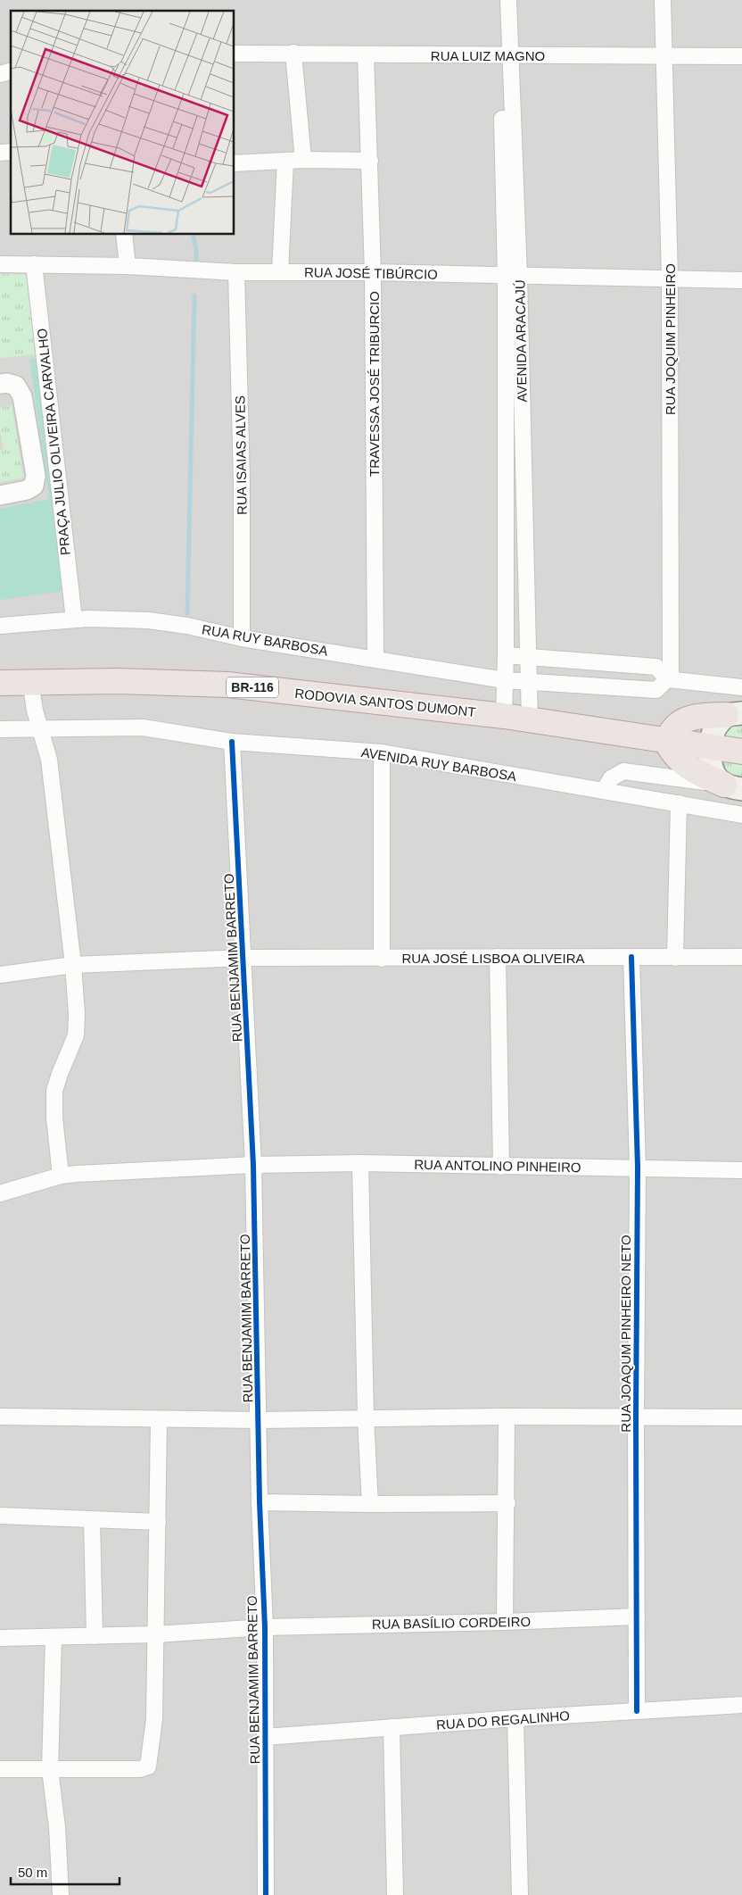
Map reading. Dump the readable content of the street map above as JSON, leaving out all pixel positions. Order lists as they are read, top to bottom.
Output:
{
  "streets": {
    "highway": ["BR-116", "RODOVIA SANTOS DUMONT"],
    "street": [
      "RUA LUIZ MAGNO",
      "RUA JOSÉ TIBÚRCIO",
      "RUA JOQUIM PINHEIRO",
      "AVENIDA ARACAJÚ",
      "TRAVESSA JOSÉ TRIBURCIO",
      "PRAÇA JULIO OLIVEIRA CARVALHO",
      "RUA ISAIAS ALVES",
      "RUA RUY BARBOSA",
      "AVENIDA RUY BARBOSA",
      "RUA BENJAMIM BARRETO",
      "RUA JOSÉ LISBOA OLIVEIRA",
      "RUA ANTOLINO PINHEIRO",
      "RUA JOAQUM PINHEIRO NETO",
      "RUA BASÍLIO CORDEIRO",
      "RUA DO REGALINHO"
    ]
  },
  "crossings": [
    ["RUA LUIZ MAGNO", "RUA JOQUIM PINHEIRO"],
    ["RUA LUIZ MAGNO", "AVENIDA ARACAJÚ"],
    ["RUA LUIZ MAGNO", "TRAVESSA JOSÉ TRIBURCIO"],
    ["RUA JOSÉ TIBÚRCIO", "RUA JOQUIM PINHEIRO"],
    ["RUA JOSÉ TIBÚRCIO", "AVENIDA ARACAJÚ"],
    ["RUA JOSÉ TIBÚRCIO", "TRAVESSA JOSÉ TRIBURCIO"],
    ["RUA JOSÉ TIBÚRCIO", "PRAÇA JULIO OLIVEIRA CARVALHO"],
    ["RUA JOSÉ TIBÚRCIO", "RUA ISAIAS ALVES"],
    ["RUA JOQUIM PINHEIRO", "RUA RUY BARBOSA"],
    ["AVENIDA ARACAJÚ", "RUA RUY BARBOSA"],
    ["AVENIDA ARACAJÚ", "RODOVIA SANTOS DUMONT"],
    ["TRAVESSA JOSÉ TRIBURCIO", "RUA RUY BARBOSA"],
    ["PRAÇA JULIO OLIVEIRA CARVALHO", "RUA RUY BARBOSA"],
    ["RUA ISAIAS ALVES", "RUA RUY BARBOSA"],
    ["AVENIDA RUY BARBOSA", "RUA BENJAMIM BARRETO"],
    ["RUA BENJAMIM BARRETO", "RUA JOSÉ LISBOA OLIVEIRA"],
    ["RUA BENJAMIM BARRETO", "RUA ANTOLINO PINHEIRO"],
    ["RUA BENJAMIM BARRETO", "RUA BASÍLIO CORDEIRO"],
    ["RUA BENJAMIM BARRETO", "RUA DO REGALINHO"],
    ["RUA JOSÉ LISBOA OLIVEIRA", "RUA JOAQUM PINHEIRO NETO"],
    ["RUA ANTOLINO PINHEIRO", "RUA JOAQUM PINHEIRO NETO"],
    ["RUA JOAQUM PINHEIRO NETO", "RUA BASÍLIO CORDEIRO"],
    ["RUA JOAQUM PINHEIRO NETO", "RUA DO REGALINHO"]
  ],
  "scale_bar": "50 m"
}
